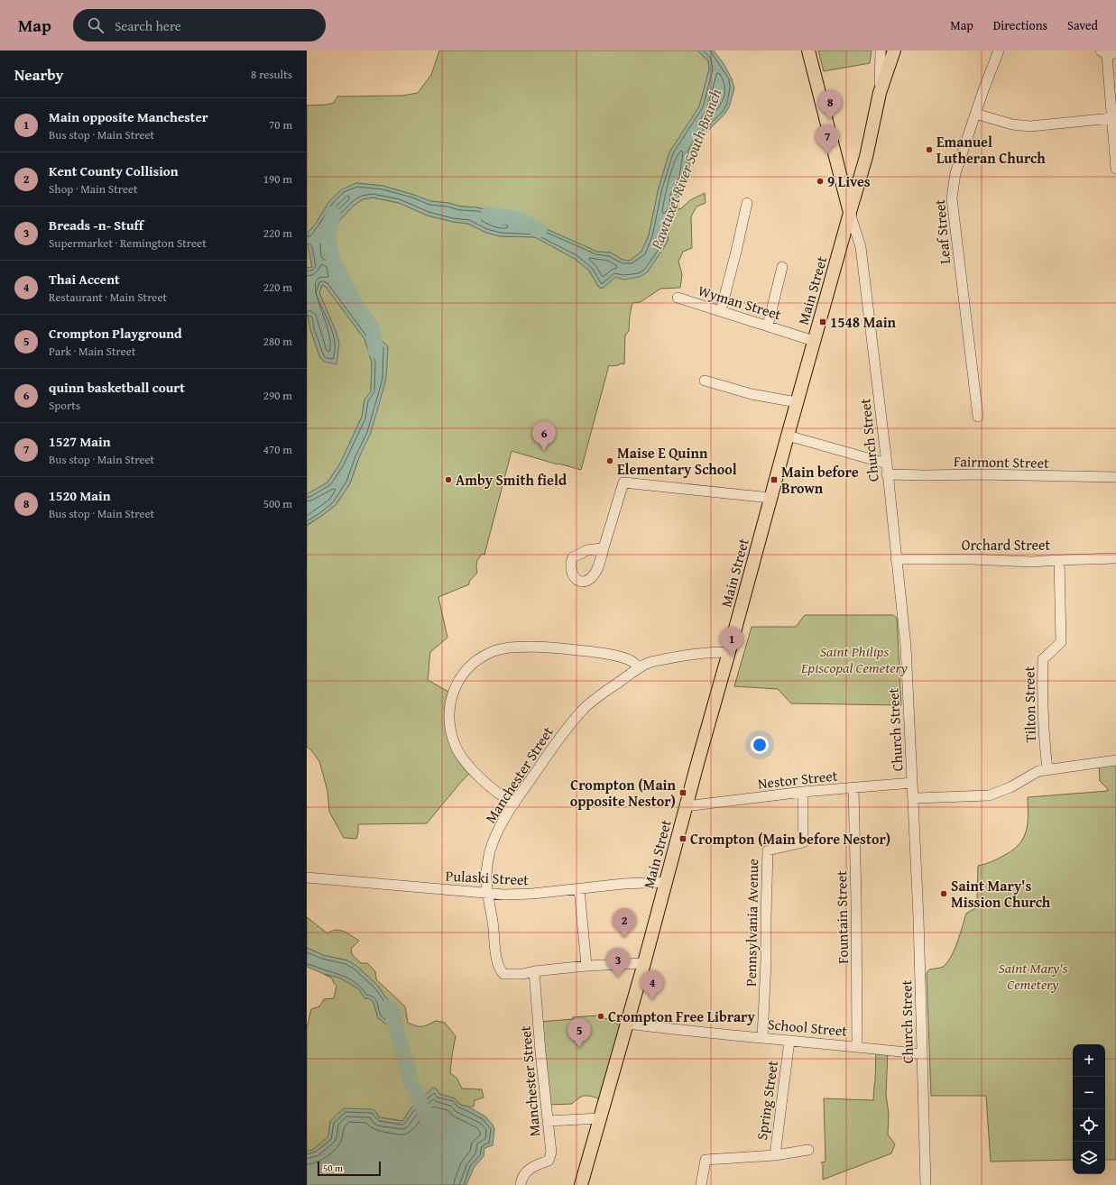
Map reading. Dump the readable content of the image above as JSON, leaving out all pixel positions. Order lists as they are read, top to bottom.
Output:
{
  "streets": {
    "main road": ["Main Street"],
    "street": [
      "Leaf Street",
      "Wyman Street",
      "Church Street",
      "Fairmont Street",
      "Orchard Street",
      "Tilton Street",
      "Manchester Street",
      "Nestor Street",
      "Pulaski Street",
      "Fountain Street",
      "Pennsylvania Avenue",
      "School Street",
      "Spring Street"
    ]
  },
  "crossings": [
    ["Main Street", "Wyman Street"],
    ["Main Street", "Church Street"],
    ["Main Street", "Manchester Street"],
    ["Main Street", "Nestor Street"],
    ["Main Street", "Pulaski Street"],
    ["Main Street", "School Street"],
    ["Church Street", "Fairmont Street"],
    ["Church Street", "Orchard Street"],
    ["Church Street", "Nestor Street"],
    ["Church Street", "School Street"],
    ["Orchard Street", "Tilton Street"],
    ["Manchester Street", "Pulaski Street"],
    ["Nestor Street", "Fountain Street"],
    ["Nestor Street", "Pennsylvania Avenue"],
    ["Fountain Street", "School Street"],
    ["Pennsylvania Avenue", "School Street"],
    ["School Street", "Spring Street"]
  ],
  "water": ["Pawtuxet River South Branch"],
  "parks": ["Saint Philips Episcopal Cemetery", "Saint Mary's Cemetery"],
  "places": {
    "other": [
      "Emanuel Lutheran Church",
      "9 Lives",
      "Maise E Quinn Elementary School",
      "Amby Smith field",
      "Saint Mary's Mission Church",
      "Crompton Free Library"
    ],
    "transit": [
      "1548 Main",
      "Main before Brown",
      "Crompton (Main opposite Nestor)",
      "Crompton (Main before Nestor)"
    ]
  },
  "scale_bar": "50 m",
  "page": {
    "header": "Map",
    "search": "Search here",
    "nav": ["Map", "Directions", "Saved"],
    "heading": ["Nearby", "8 results"],
    "pins": [
      "8",
      "7",
      "6",
      "1",
      "2",
      "3",
      "4",
      "5"
    ],
    "list": [
      {
        "mark": "1",
        "name": "Main opposite Manchester",
        "note": "Bus stop · Main Street",
        "value": "70 m"
      },
      {
        "mark": "2",
        "name": "Kent County Collision",
        "note": "Shop · Main Street",
        "value": "190 m"
      },
      {
        "mark": "3",
        "name": "Breads -n- Stuff",
        "note": "Supermarket · Remington Street",
        "value": "220 m"
      },
      {
        "mark": "4",
        "name": "Thai Accent",
        "note": "Restaurant · Main Street",
        "value": "220 m"
      },
      {
        "mark": "5",
        "name": "Crompton Playground",
        "note": "Park · Main Street",
        "value": "280 m"
      },
      {
        "mark": "6",
        "name": "quinn basketball court",
        "note": "Sports",
        "value": "290 m"
      },
      {
        "mark": "7",
        "name": "1527 Main",
        "note": "Bus stop · Main Street",
        "value": "470 m"
      },
      {
        "mark": "8",
        "name": "1520 Main",
        "note": "Bus stop · Main Street",
        "value": "500 m"
      }
    ],
    "map_buttons": ["+", "−"],
    "scale": "50 m"
  }
}
